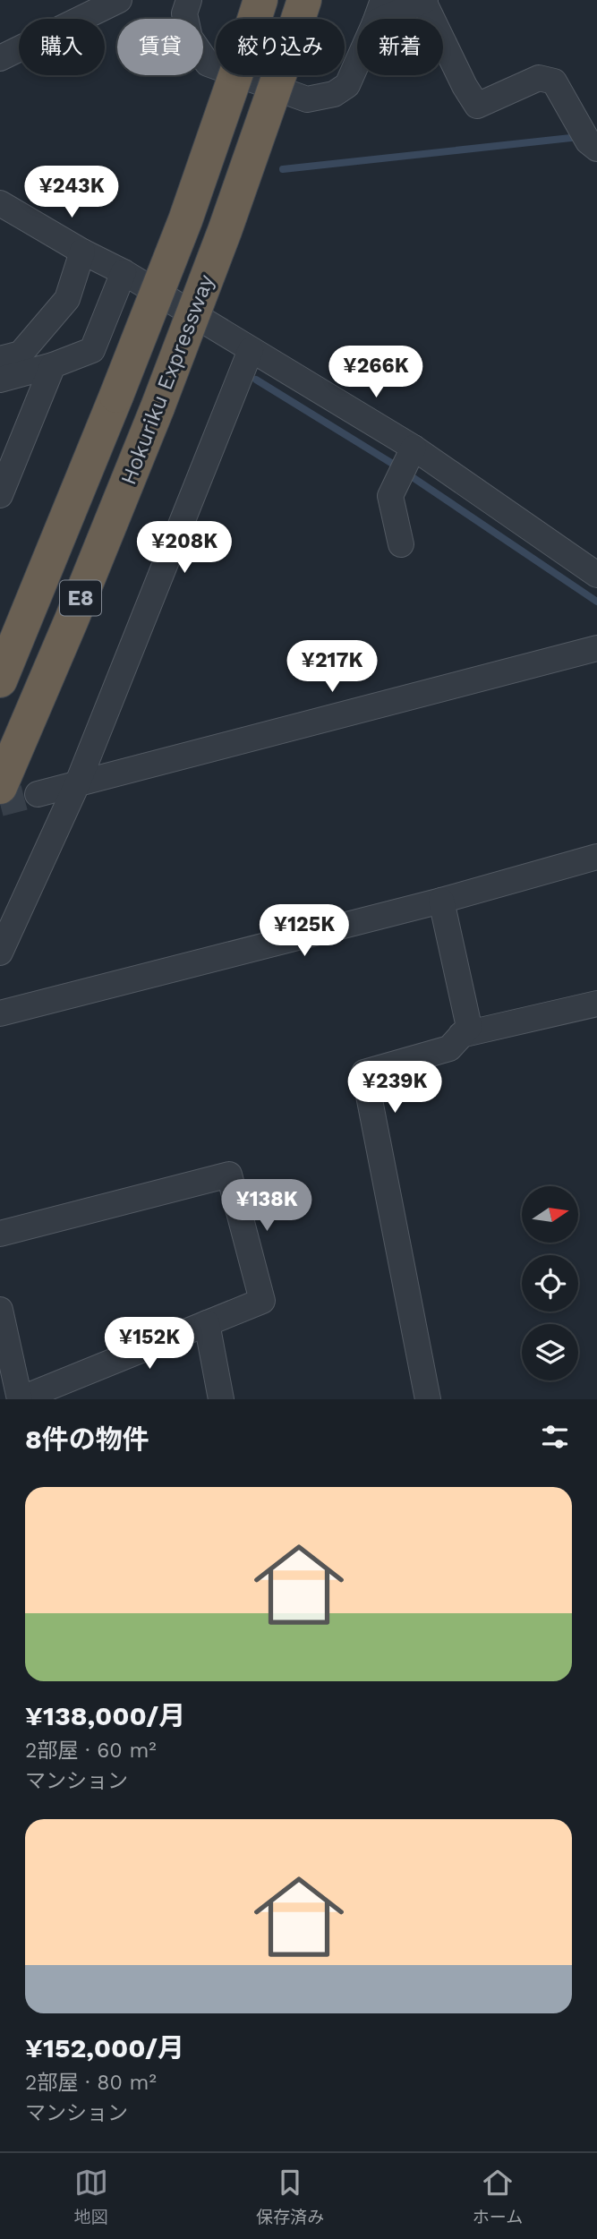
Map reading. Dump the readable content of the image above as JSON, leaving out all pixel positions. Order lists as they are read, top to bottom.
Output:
{
  "streets": {
    "highway": ["Hokuriku Expressway", "E8"]
  },
  "north": "right",
  "page": {
    "chip": [
      "購入",
      "賃貸",
      "絞り込み",
      "新着"
    ],
    "price": [
      "¥243K",
      "¥266K",
      "¥208K",
      "¥217K",
      "¥125K",
      "¥239K",
      "¥138K",
      "¥152K"
    ],
    "heading": "8件の物件",
    "list": [
      {
        "name": "¥138,000/月",
        "note": "2部屋 · 60 m² · マンション"
      },
      {
        "name": "¥152,000/月",
        "note": "2部屋 · 80 m² · マンション"
      }
    ],
    "tabs": ["地図", "保存済み", "ホーム"]
  }
}
